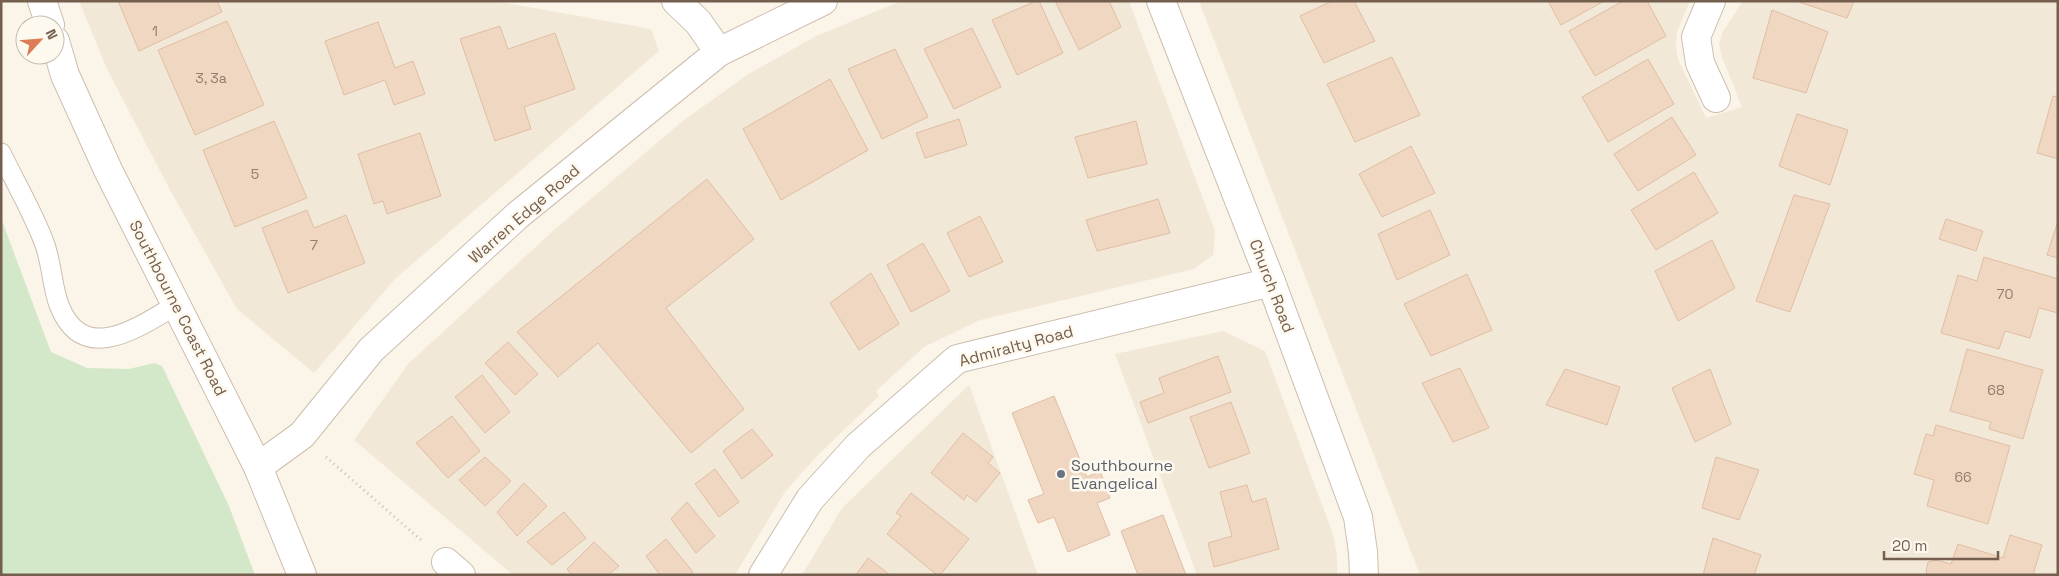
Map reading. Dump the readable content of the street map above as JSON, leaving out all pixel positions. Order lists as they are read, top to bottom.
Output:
{
  "streets": {
    "street": [
      "Warren Edge Road",
      "Church Road",
      "Southbourne Coast Road",
      "Admiralty Road"
    ]
  },
  "crossings": [
    ["Warren Edge Road", "Southbourne Coast Road"],
    ["Church Road", "Admiralty Road"]
  ],
  "places": ["Southbourne Evangelical"],
  "house_numbers": [
    "1",
    "3, 3a",
    "5",
    "7",
    "70",
    "68",
    "66"
  ],
  "scale_bar": "20 m",
  "north": "top right"
}
